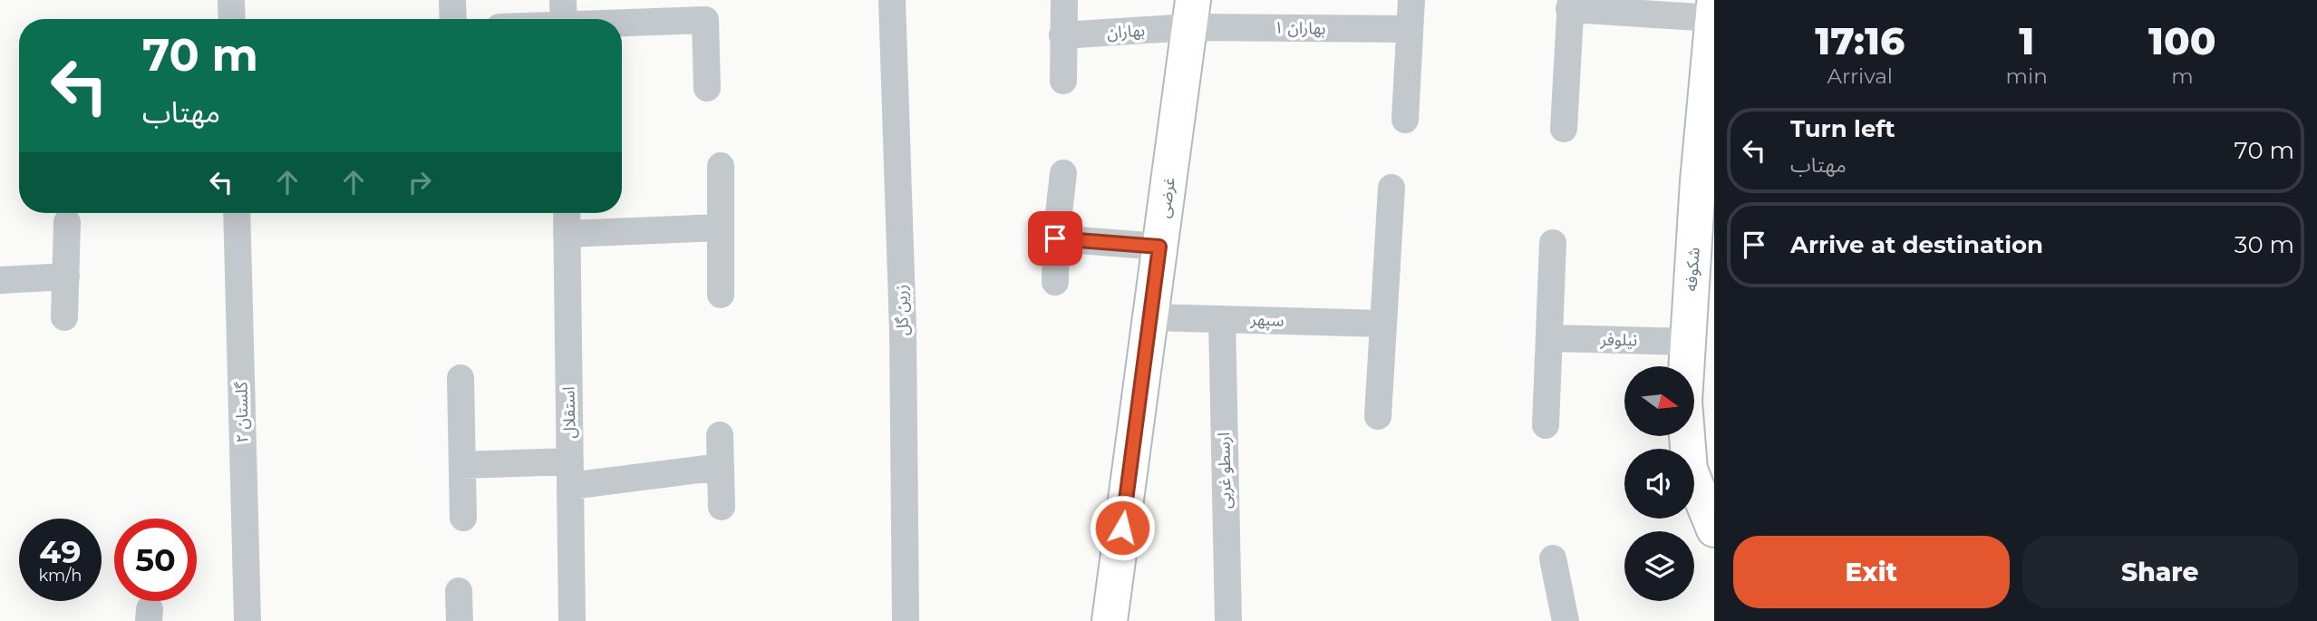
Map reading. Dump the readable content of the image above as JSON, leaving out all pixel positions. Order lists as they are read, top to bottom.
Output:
{
  "streets": {
    "main road": ["غرضی", "شکوفه"],
    "street": [
      "بهاران ۱",
      "بهاران",
      "زرین گل",
      "سپهر",
      "نیلوفر",
      "گلستان ۲",
      "استقلال",
      "ارسطو غربی"
    ]
  },
  "crossings": [
    ["بهاران ۱", "بهاران"],
    ["بهاران ۱", "غرضی"],
    ["بهاران", "غرضی"],
    ["غرضی", "سپهر"],
    ["شکوفه", "نیلوفر"],
    ["سپهر", "ارسطو غربی"]
  ],
  "north": "right",
  "page": {
    "eta": [
      "17:16",
      "Arrival",
      "1",
      "min",
      "100",
      "m"
    ],
    "turn": ["70 m", "مهتاب"],
    "list": [
      {
        "name": "Turn left",
        "note": "مهتاب",
        "value": "70 m"
      },
      {
        "name": "Arrive at destination",
        "value": "30 m"
      }
    ],
    "speed": "49 km/h",
    "limit": "50",
    "buttons": ["Exit", "Share"]
  }
}
